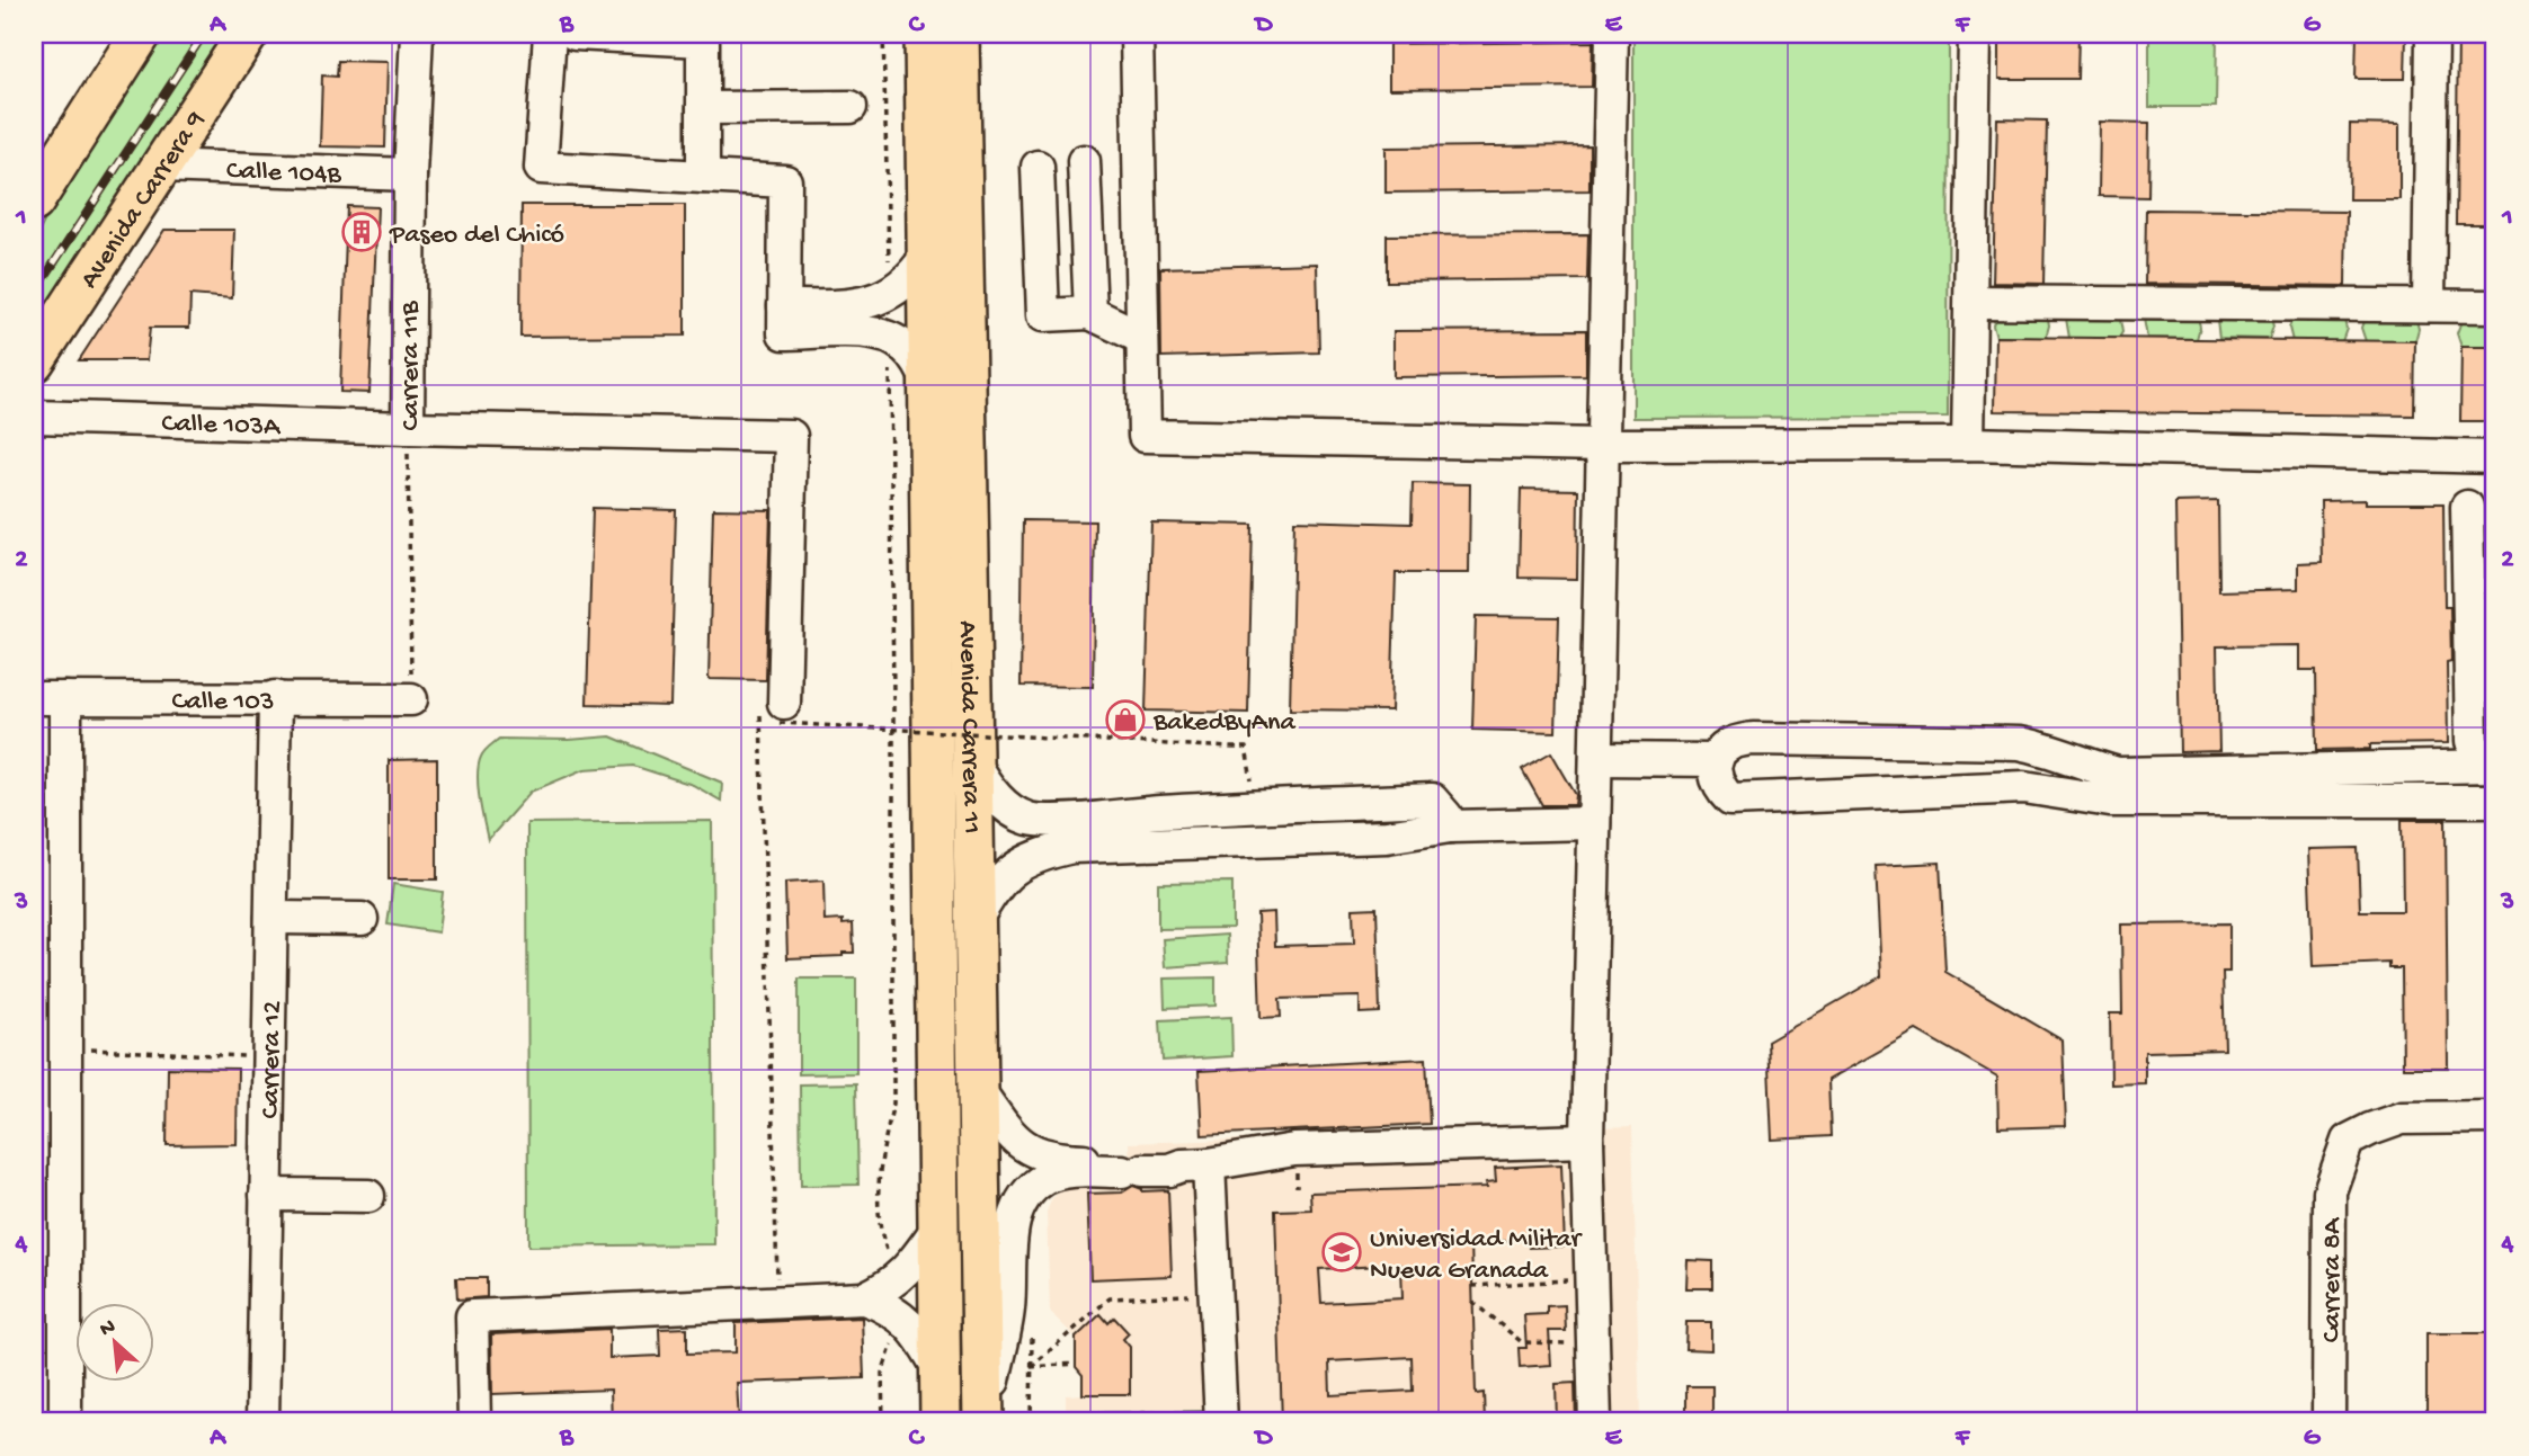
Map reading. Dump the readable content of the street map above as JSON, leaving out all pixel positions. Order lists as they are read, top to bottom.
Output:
{
  "streets": {
    "main road": ["Avenida Carrera 9", "Avenida Carrera 11"],
    "street": [
      "Calle 104B",
      "Carrera 11B",
      "Calle 103A",
      "Calle 103",
      "Carrera 12",
      "Carrera 8A"
    ]
  },
  "crossings": [
    ["Calle 104B", "Avenida Carrera 9"],
    ["Calle 104B", "Carrera 11B"],
    ["Carrera 11B", "Calle 103A"],
    ["Carrera 11B", "Calle 103"],
    ["Calle 103", "Carrera 12"]
  ],
  "places": {
    "building": ["Paseo del Chicó"],
    "shop": ["BakedByAna"],
    "school or university": ["Universidad Militar Nueva Granada"]
  },
  "north": "top left",
  "grid": {
    "columns": [
      "A",
      "B",
      "C",
      "D",
      "E",
      "F",
      "G"
    ],
    "rows": [
      "1",
      "2",
      "3",
      "4"
    ]
  }
}
